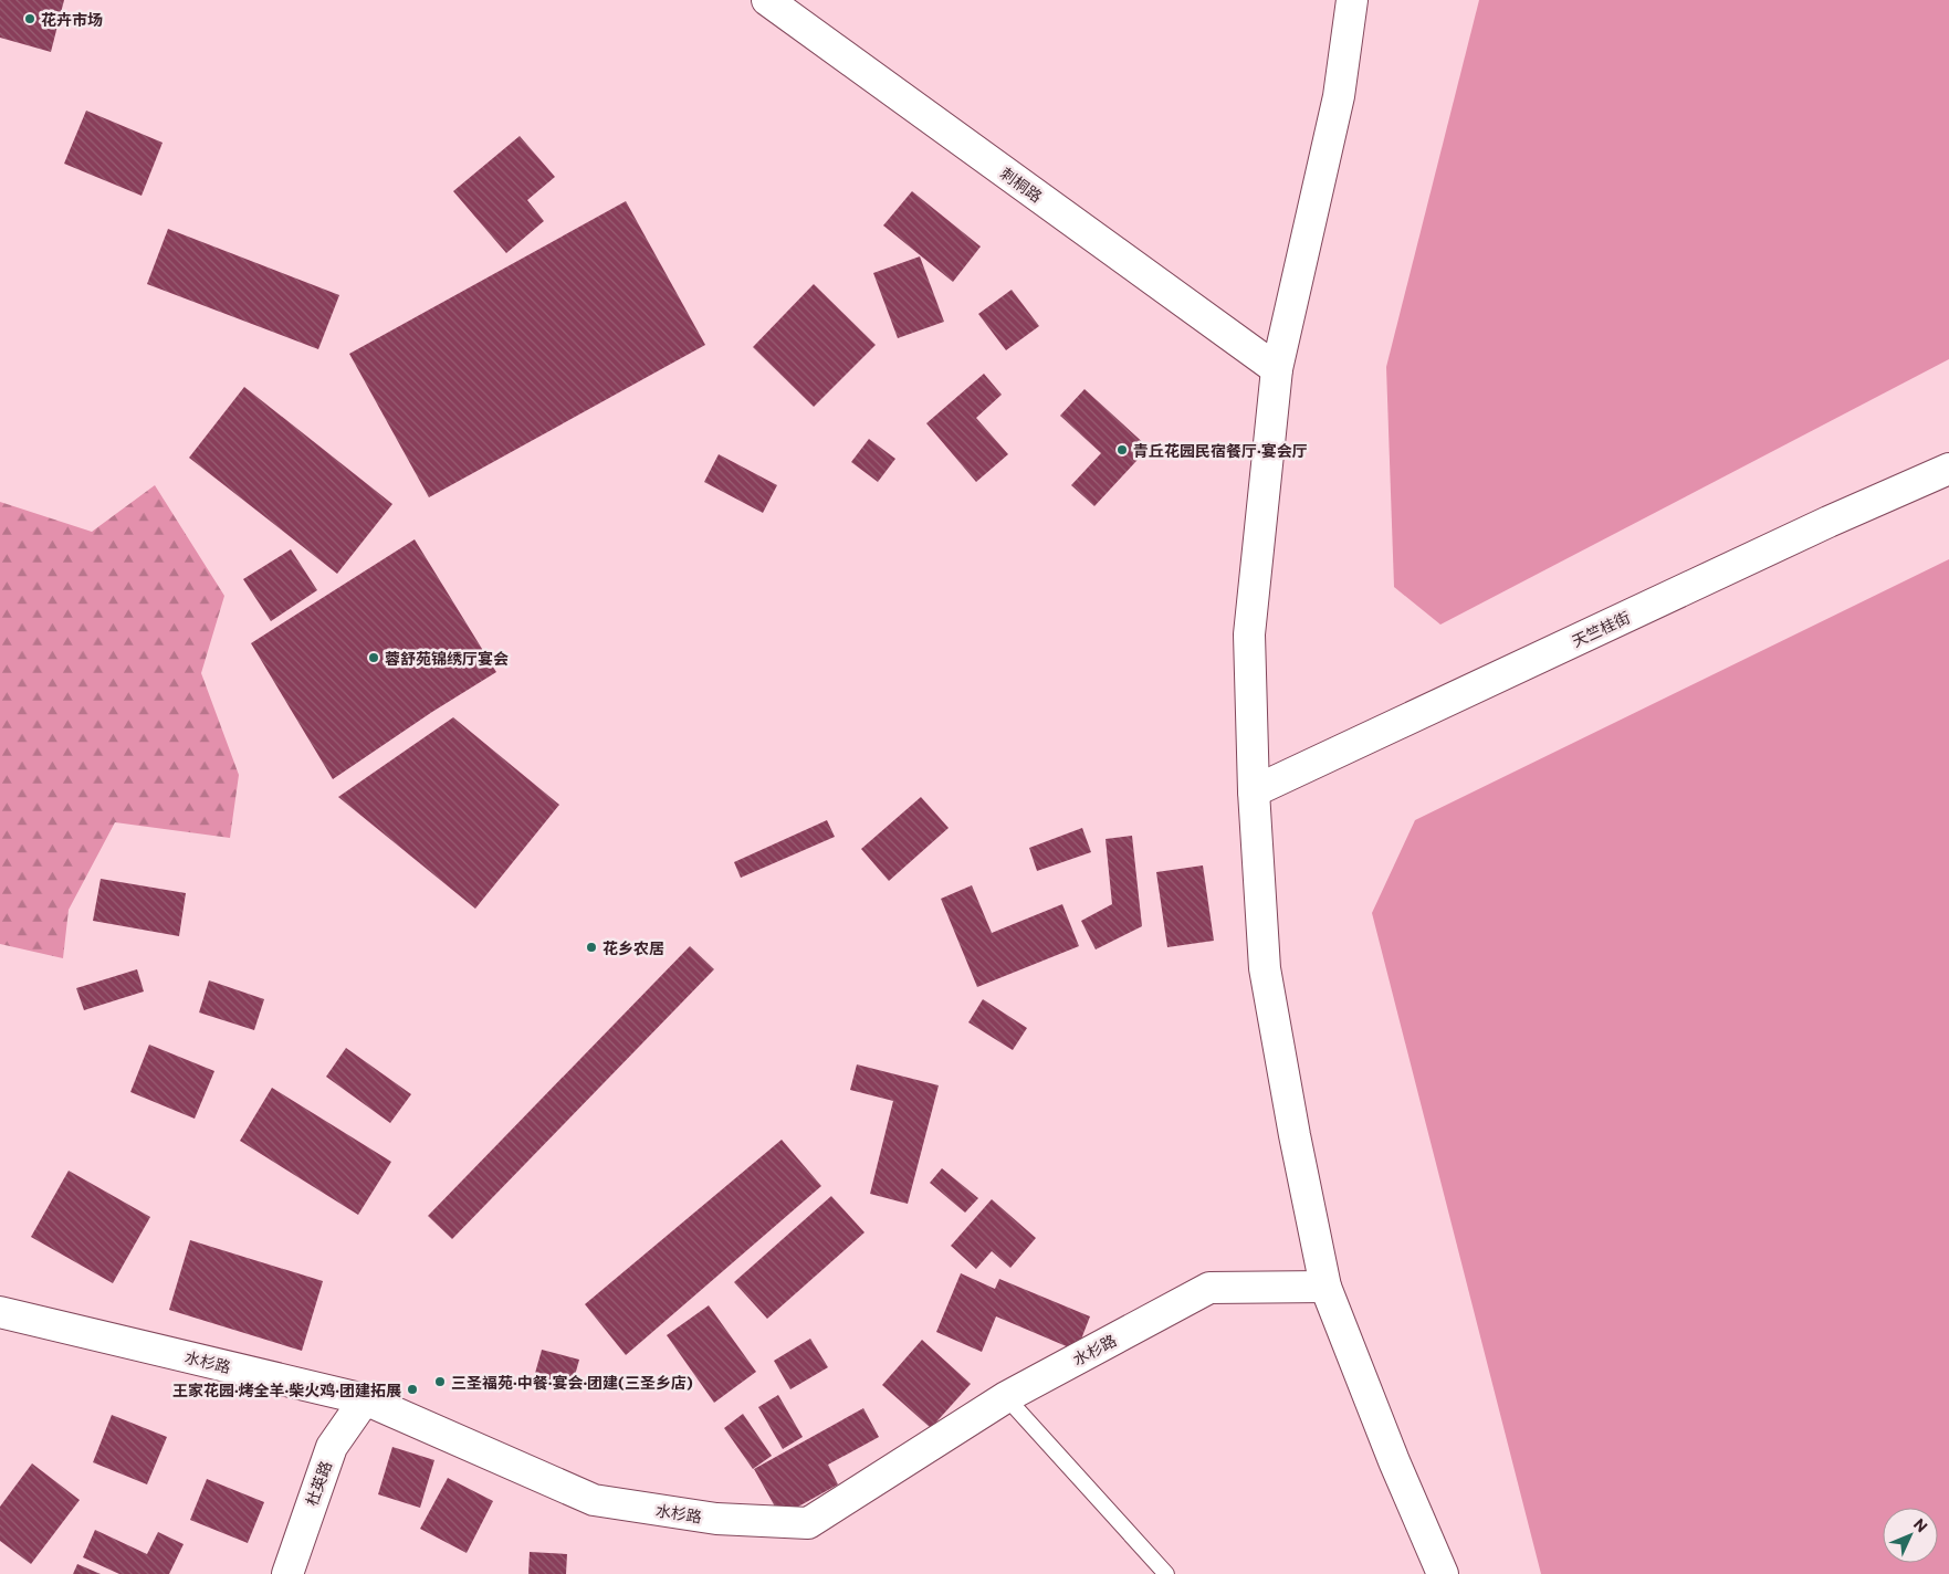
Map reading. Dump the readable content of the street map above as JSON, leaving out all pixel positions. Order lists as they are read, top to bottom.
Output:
{
  "streets": {
    "street": [
      "刺桐路",
      "天竺桂街",
      "水杉路",
      "杜英路"
    ]
  },
  "crossings": [
    ["水杉路", "杜英路"]
  ],
  "places": [
    "花卉市场",
    "青丘花园民宿餐厅·宴会厅",
    "蓉舒苑锦绣厅宴会",
    "花乡农居",
    "三圣福苑·中餐·宴会·团建(三圣乡店)",
    "王家花园·烤全羊·柴火鸡·团建拓展"
  ],
  "north": "top right"
}
